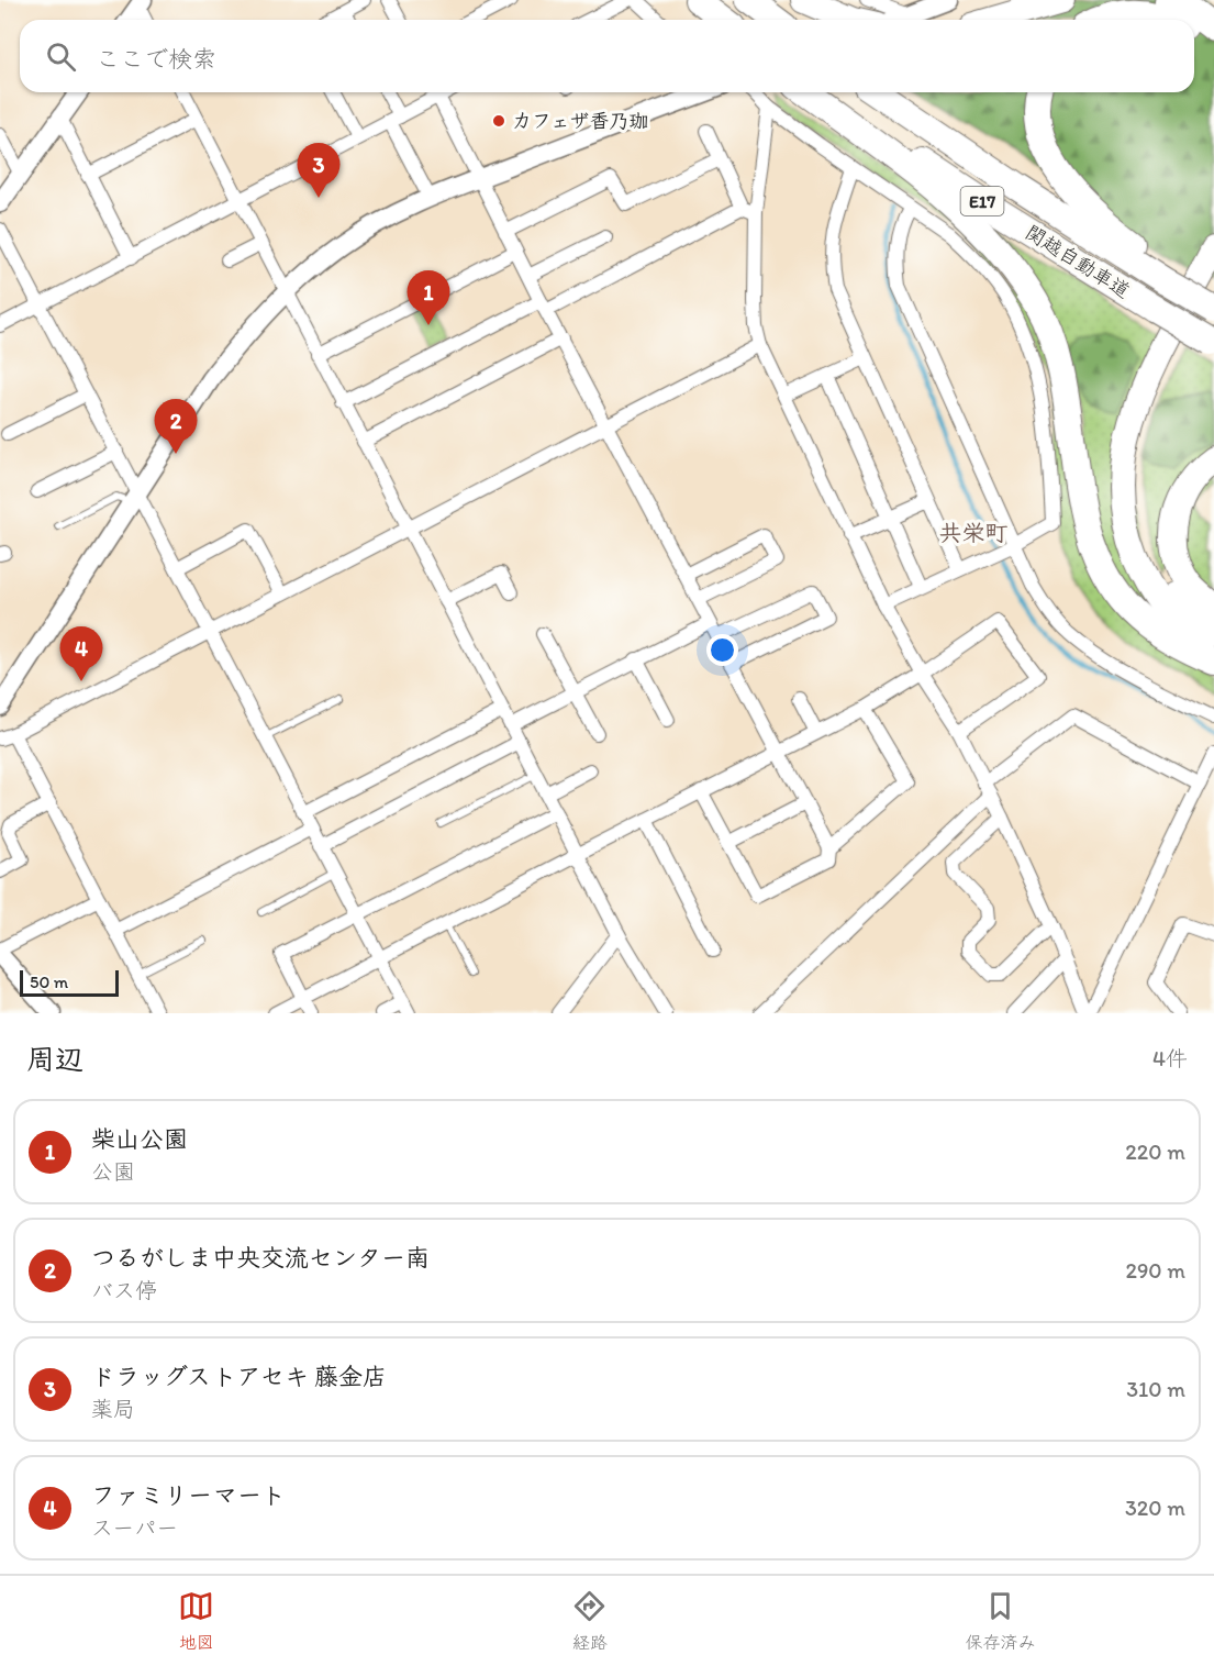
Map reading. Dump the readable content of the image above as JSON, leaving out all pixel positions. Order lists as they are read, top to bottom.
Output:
{
  "streets": {
    "highway": ["E17", "関越自動車道"]
  },
  "districts": ["共栄町"],
  "places": ["カフェザ香乃珈"],
  "scale_bar": "50 m",
  "page": {
    "search": "ここで検索",
    "pins": [
      "3",
      "1",
      "2",
      "4"
    ],
    "scale": "50 m",
    "heading": ["周辺", "4件"],
    "list": [
      {
        "mark": "1",
        "name": "柴山公園",
        "note": "公園",
        "value": "220 m"
      },
      {
        "mark": "2",
        "name": "つるがしま中央交流センター南",
        "note": "バス停",
        "value": "290 m"
      },
      {
        "mark": "3",
        "name": "ドラッグストアセキ 藤金店",
        "note": "薬局",
        "value": "310 m"
      },
      {
        "mark": "4",
        "name": "ファミリーマート",
        "note": "スーパー",
        "value": "320 m"
      }
    ],
    "nav": ["地図", "経路", "保存済み"]
  }
}
